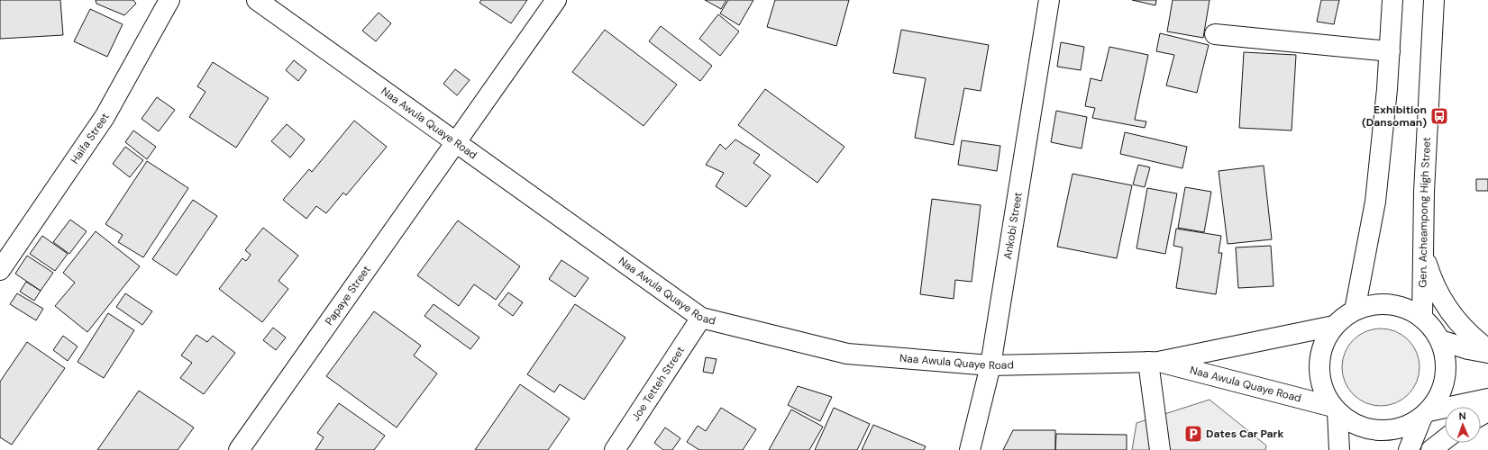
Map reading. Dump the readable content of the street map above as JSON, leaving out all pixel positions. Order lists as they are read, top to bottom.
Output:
{
  "streets": {
    "street": [
      "Naa Awula Quaye Road",
      "Haifa Street",
      "Gen. Acheampong High Street",
      "Ankobi Street",
      "Papaye Street",
      "Joe Tetteh Street"
    ]
  },
  "crossings": [
    ["Naa Awula Quaye Road", "Gen. Acheampong High Street"],
    ["Naa Awula Quaye Road", "Ankobi Street"],
    ["Naa Awula Quaye Road", "Papaye Street"],
    ["Naa Awula Quaye Road", "Joe Tetteh Street"]
  ],
  "places": {
    "bus stop": ["Exhibition (Dansoman)"],
    "parking": ["Dates Car Park"]
  },
  "north": "top"
}
